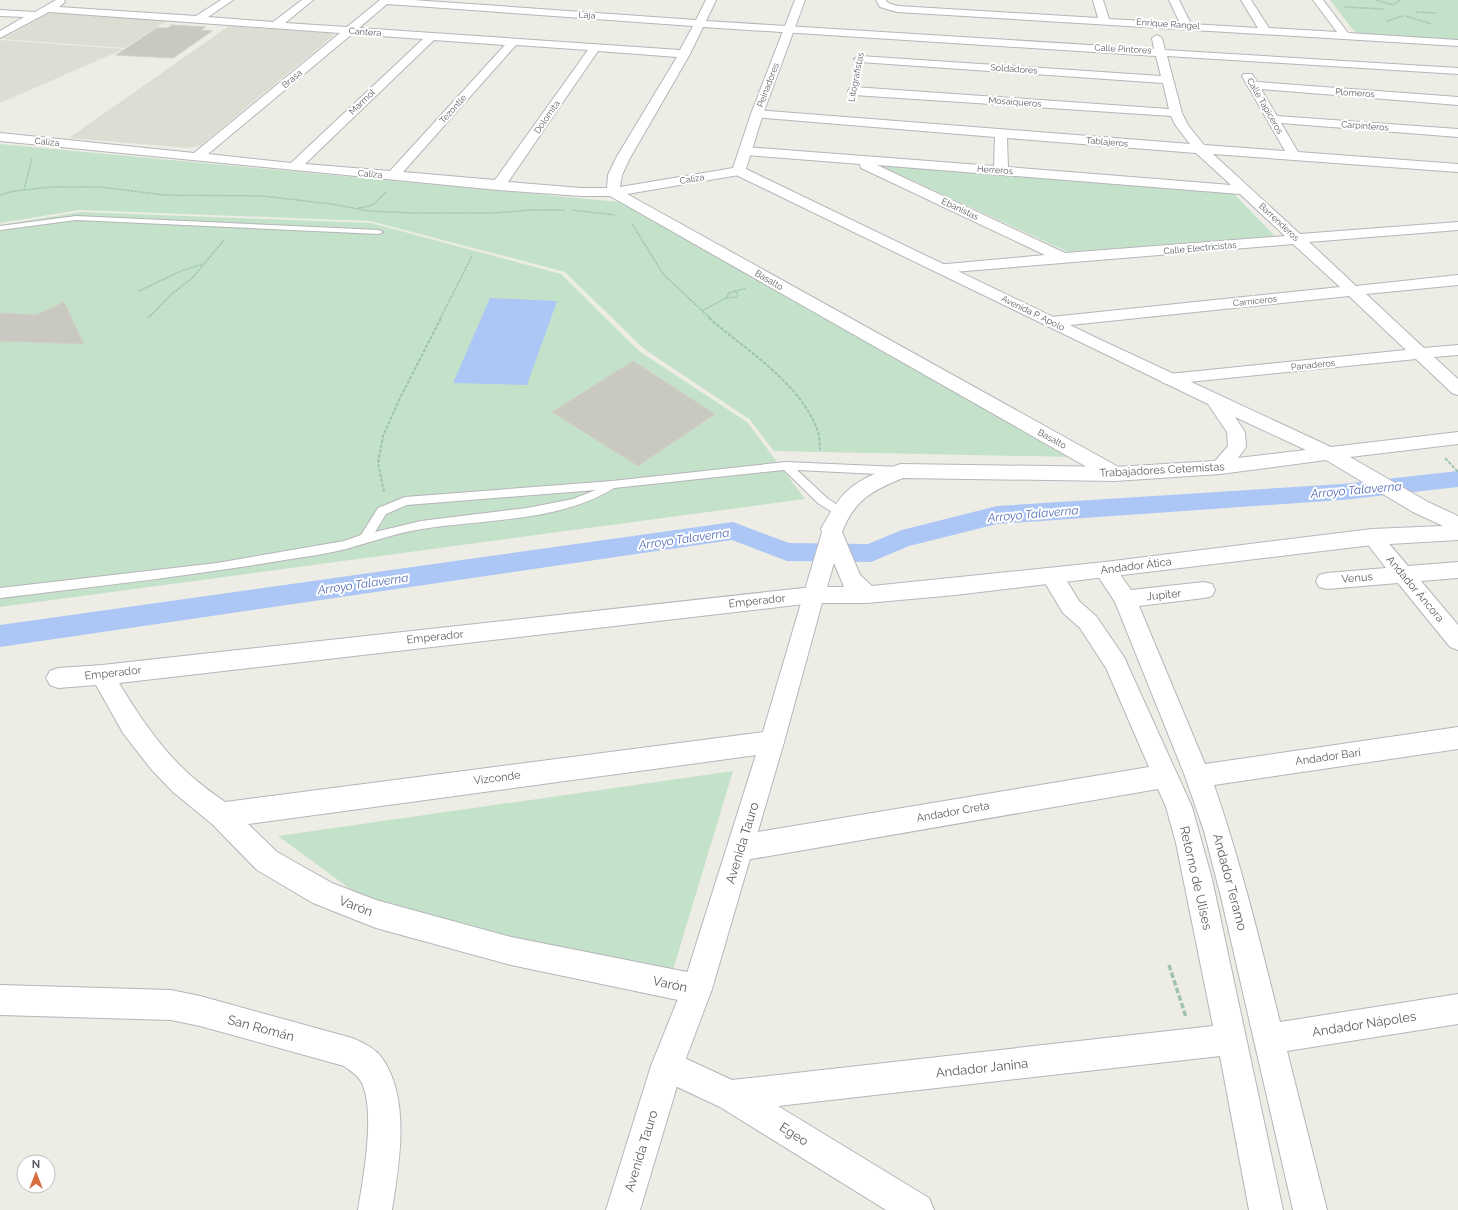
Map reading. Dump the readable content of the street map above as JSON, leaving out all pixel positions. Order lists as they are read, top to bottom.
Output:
{
  "streets": {
    "street": [
      "Laja",
      "Enrique Rangel",
      "Cantera",
      "Calle Pintores",
      "Soldadores",
      "Litografistas",
      "Brasa",
      "Peinadores",
      "Plomeros",
      "Marmol",
      "Mosaiqueros",
      "Calle Tapiceros",
      "Tezontle",
      "Dolomita",
      "Carpinteros",
      "Caliza",
      "Tablajeros",
      "Herreros",
      "Ebanistas",
      "Barrenderos",
      "Calle Electricistas",
      "Basalto",
      "Carniceros",
      "Avenida P. Apolo",
      "Panaderos",
      "Trabajadores Cetemistas",
      "Andador Ática",
      "Venus",
      "Andador Áncora",
      "Jupiter",
      "Emperador",
      "Andador Barí",
      "Vizconde",
      "Andador Creta",
      "Avenida Tauro",
      "Retorno de Ulises",
      "Andador Teramo",
      "Varón",
      "Andador Nápoles",
      "San Román",
      "Andador Janina",
      "Egeo"
    ]
  },
  "crossings": [
    ["Laja", "Calle Pintores"],
    ["Laja", "Brasa"],
    ["Laja", "Peinadores"],
    ["Enrique Rangel", "Barrenderos"],
    ["Cantera", "Brasa"],
    ["Cantera", "Marmol"],
    ["Cantera", "Tezontle"],
    ["Cantera", "Dolomita"],
    ["Calle Pintores", "Litografistas"],
    ["Calle Pintores", "Peinadores"],
    ["Calle Pintores", "Calle Tapiceros"],
    ["Calle Pintores", "Barrenderos"],
    ["Soldadores", "Litografistas"],
    ["Soldadores", "Barrenderos"],
    ["Litografistas", "Mosaiqueros"],
    ["Litografistas", "Tablajeros"],
    ["Brasa", "Caliza"],
    ["Peinadores", "Caliza"],
    ["Peinadores", "Tablajeros"],
    ["Peinadores", "Herreros"],
    ["Peinadores", "Avenida P. Apolo"],
    ["Plomeros", "Calle Tapiceros"],
    ["Marmol", "Caliza"],
    ["Mosaiqueros", "Barrenderos"],
    ["Calle Tapiceros", "Carpinteros"],
    ["Calle Tapiceros", "Tablajeros"],
    ["Tezontle", "Caliza"],
    ["Dolomita", "Caliza"],
    ["Caliza", "Basalto"],
    ["Caliza", "Avenida P. Apolo"],
    ["Tablajeros", "Barrenderos"],
    ["Herreros", "Ebanistas"],
    ["Herreros", "Barrenderos"],
    ["Ebanistas", "Calle Electricistas"],
    ["Barrenderos", "Calle Electricistas"],
    ["Barrenderos", "Carniceros"],
    ["Barrenderos", "Panaderos"],
    ["Calle Electricistas", "Avenida P. Apolo"],
    ["Basalto", "Trabajadores Cetemistas"],
    ["Carniceros", "Avenida P. Apolo"],
    ["Avenida P. Apolo", "Panaderos"],
    ["Avenida P. Apolo", "Trabajadores Cetemistas"],
    ["Avenida P. Apolo", "Andador Ática"],
    ["Trabajadores Cetemistas", "Avenida Tauro"],
    ["Andador Ática", "Andador Áncora"],
    ["Andador Ática", "Emperador"],
    ["Andador Ática", "Avenida Tauro"],
    ["Andador Ática", "Retorno de Ulises"],
    ["Andador Ática", "Andador Teramo"],
    ["Venus", "Andador Áncora"],
    ["Jupiter", "Andador Teramo"],
    ["Emperador", "Avenida Tauro"],
    ["Emperador", "Varón"],
    ["Andador Barí", "Andador Teramo"],
    ["Vizconde", "Avenida Tauro"],
    ["Vizconde", "Varón"],
    ["Andador Creta", "Avenida Tauro"],
    ["Andador Creta", "Retorno de Ulises"],
    ["Avenida Tauro", "Varón"],
    ["Avenida Tauro", "Egeo"],
    ["Retorno de Ulises", "Andador Janina"],
    ["Andador Teramo", "Andador Nápoles"],
    ["Andador Janina", "Egeo"]
  ],
  "water": ["Arroyo Talaverna"],
  "north": "top"
}
